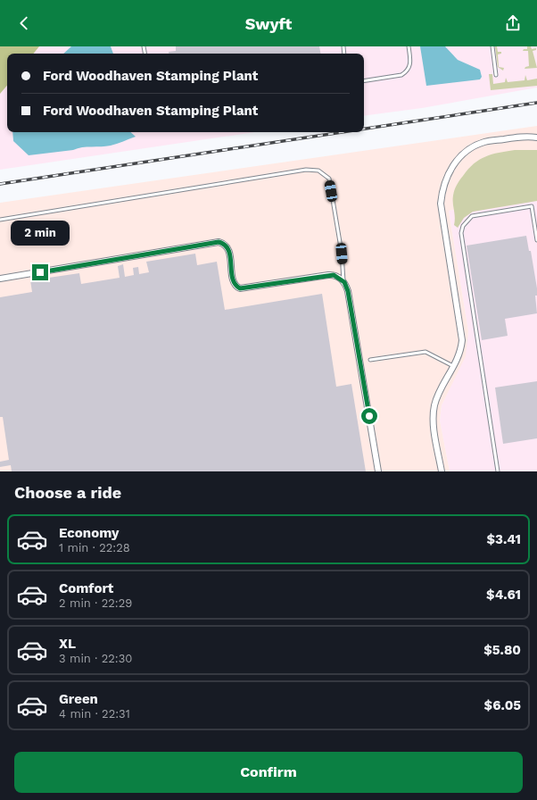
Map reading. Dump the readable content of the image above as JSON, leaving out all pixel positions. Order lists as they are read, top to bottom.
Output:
{
  "page": {
    "header": "Swyft",
    "banner": ["Ford Woodhaven Stamping Plant", "Ford Woodhaven Stamping Plant"],
    "bubble": "2 min",
    "heading": "Choose a ride",
    "list": [
      {
        "name": "Economy",
        "note": "1 min · 22:28",
        "value": "$3.41"
      },
      {
        "name": "Comfort",
        "note": "2 min · 22:29",
        "value": "$4.61"
      },
      {
        "name": "XL",
        "note": "3 min · 22:30",
        "value": "$5.80"
      },
      {
        "name": "Green",
        "note": "4 min · 22:31",
        "value": "$6.05"
      }
    ],
    "buttons": "Confirm"
  }
}
